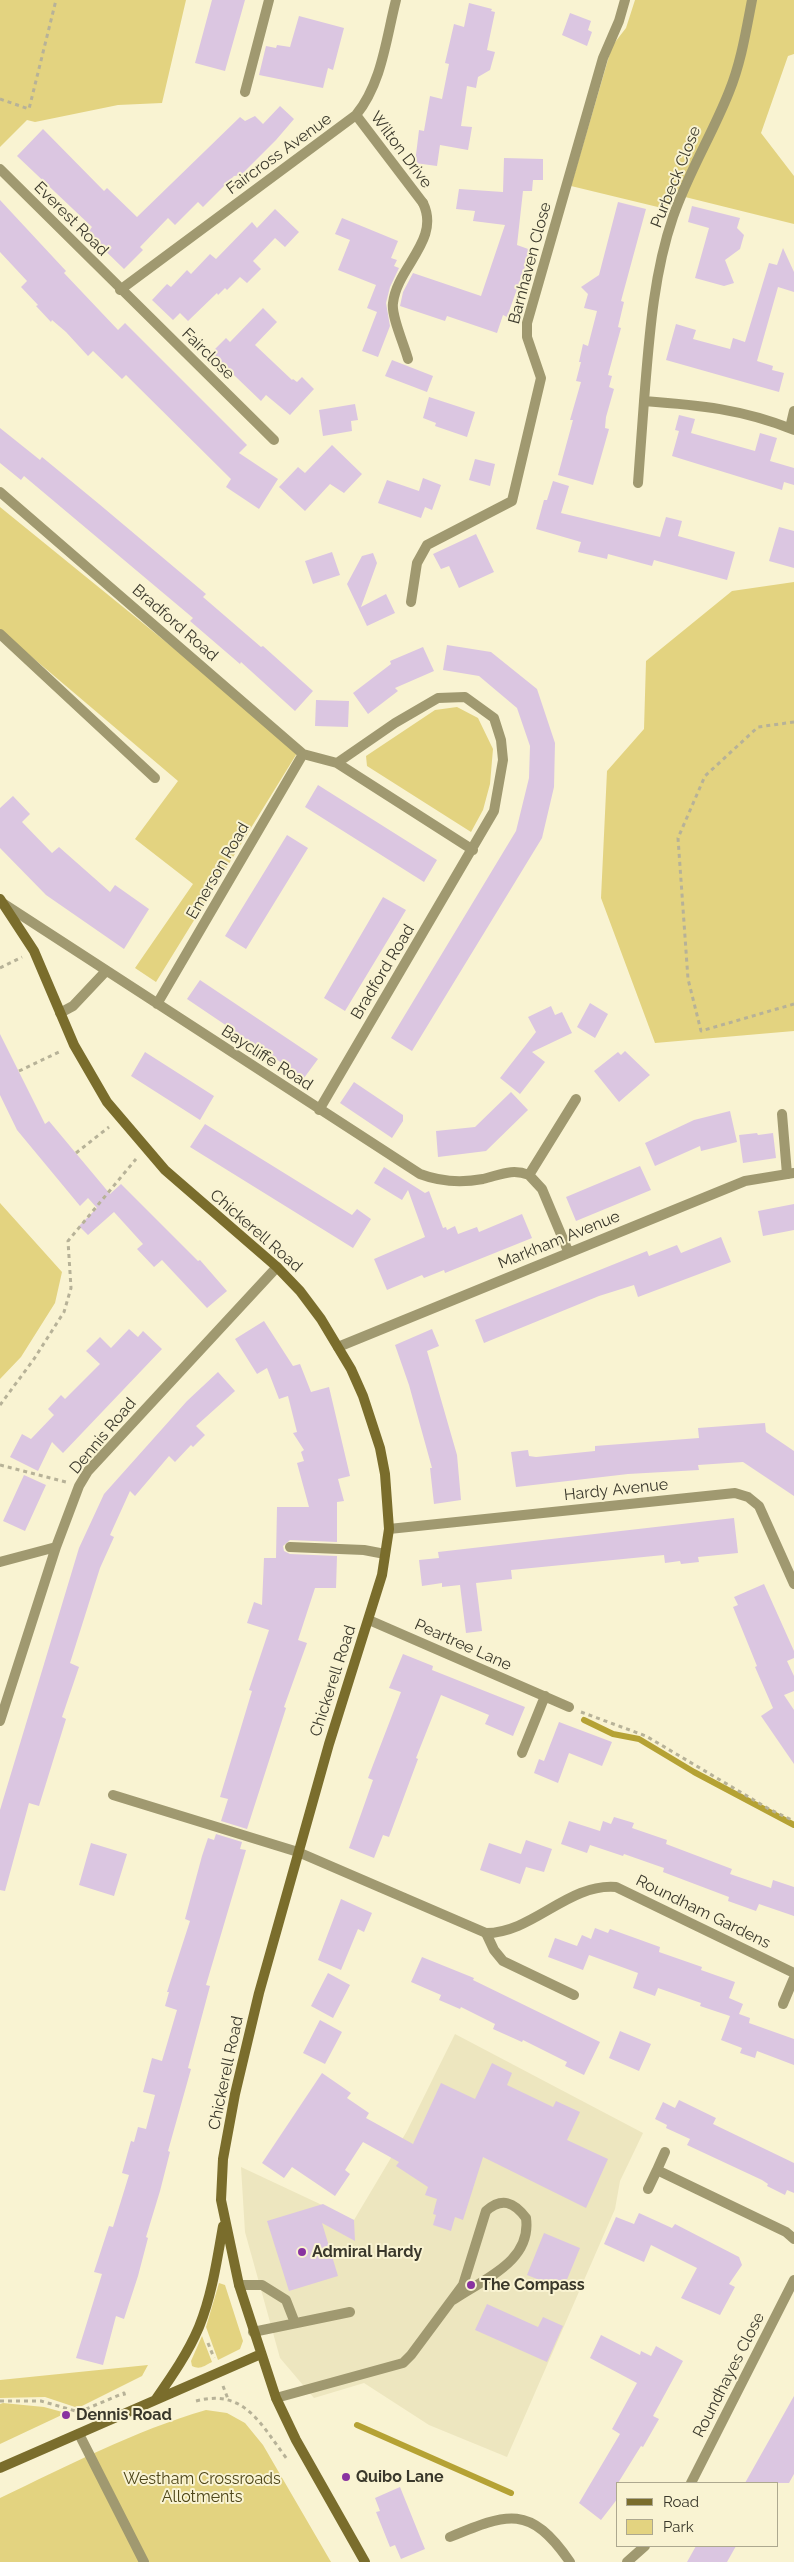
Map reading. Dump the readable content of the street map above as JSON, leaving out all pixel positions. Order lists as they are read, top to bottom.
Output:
{
  "streets": {
    "main road": ["Chickerell Road"],
    "street": [
      "Wilton Drive",
      "Faircross Avenue",
      "Purbeck Close",
      "Everest Road",
      "Barnhaven Close",
      "Fairclose",
      "Bradford Road",
      "Emerson Road",
      "Baycliffe Road",
      "Markham Avenue",
      "Dennis Road",
      "Hardy Avenue",
      "Peartree Lane",
      "Roundham Gardens",
      "Roundhayes Close"
    ]
  },
  "crossings": [
    ["Wilton Drive", "Faircross Avenue"],
    ["Faircross Avenue", "Everest Road"],
    ["Faircross Avenue", "Fairclose"],
    ["Everest Road", "Fairclose"],
    ["Bradford Road", "Emerson Road"],
    ["Bradford Road", "Baycliffe Road"],
    ["Emerson Road", "Baycliffe Road"],
    ["Baycliffe Road", "Chickerell Road"],
    ["Chickerell Road", "Markham Avenue"],
    ["Chickerell Road", "Dennis Road"],
    ["Chickerell Road", "Hardy Avenue"],
    ["Chickerell Road", "Peartree Lane"]
  ],
  "parks": ["Westham Crossroads Allotments"],
  "places": [
    "Admiral Hardy",
    "The Compass",
    "Dennis Road",
    "Quibo Lane"
  ],
  "legend": ["Road", "Park"]
}
